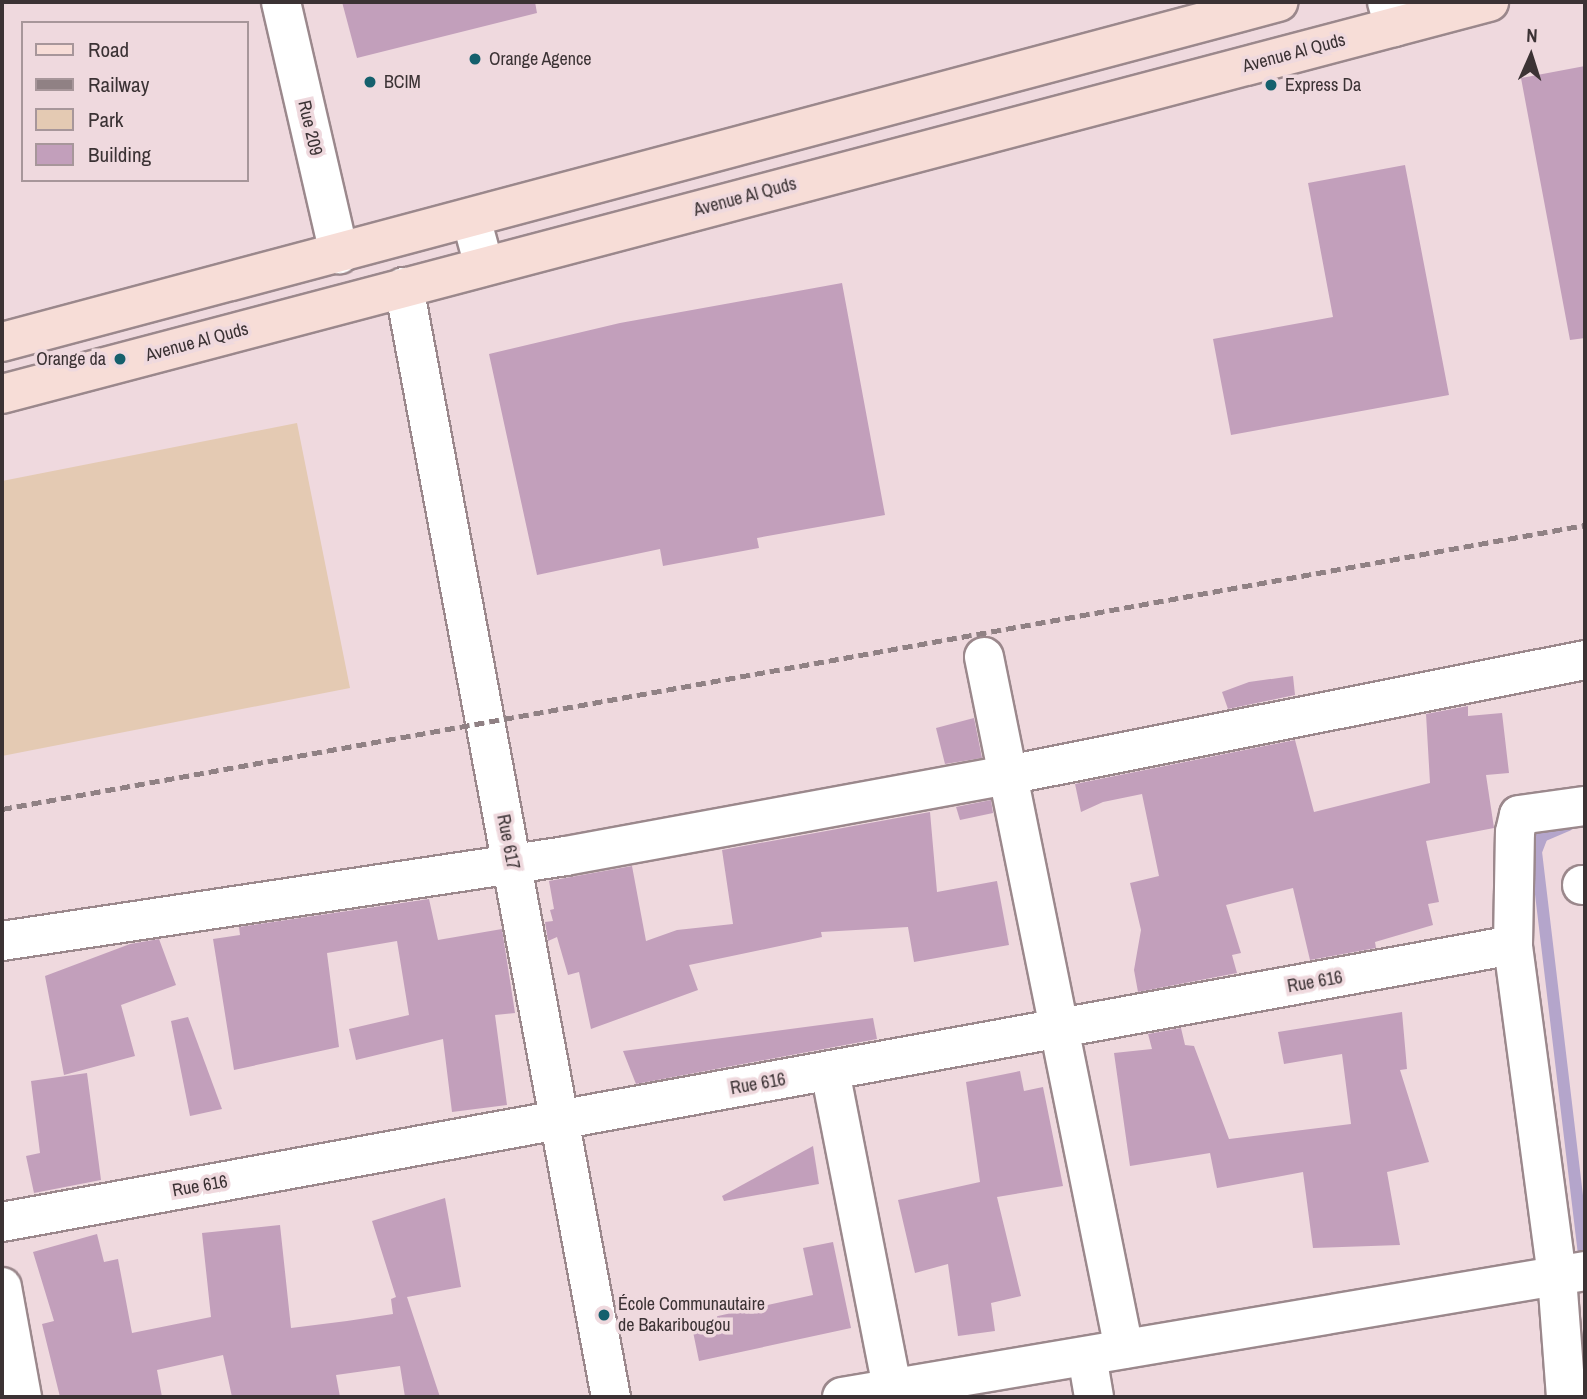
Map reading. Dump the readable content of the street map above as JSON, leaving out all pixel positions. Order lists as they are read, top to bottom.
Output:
{
  "streets": {
    "main road": ["Avenue Al Quds"],
    "street": ["Rue 209", "Rue 617", "Rue 616"]
  },
  "crossings": [
    ["Avenue Al Quds", "Rue 617"],
    ["Rue 617", "Rue 616"]
  ],
  "places": [
    "Orange Agence",
    "BCIM",
    "Express Da",
    "Orange da",
    "École Communautaire de Bakaribougou"
  ],
  "legend": [
    "Road",
    "Railway",
    "Park",
    "Building"
  ],
  "north": "top"
}
